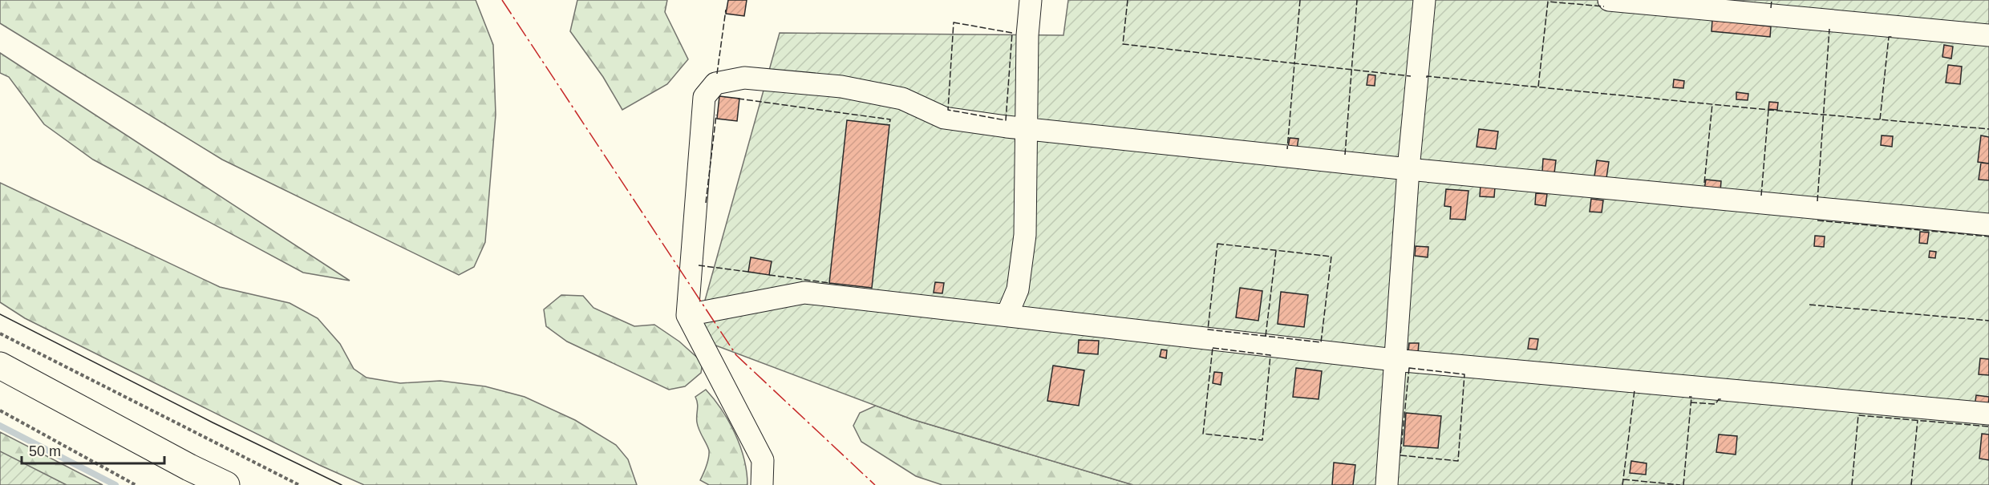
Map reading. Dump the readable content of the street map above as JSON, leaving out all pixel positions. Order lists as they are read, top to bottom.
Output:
{
  "scale_bar": "50 m"
}
